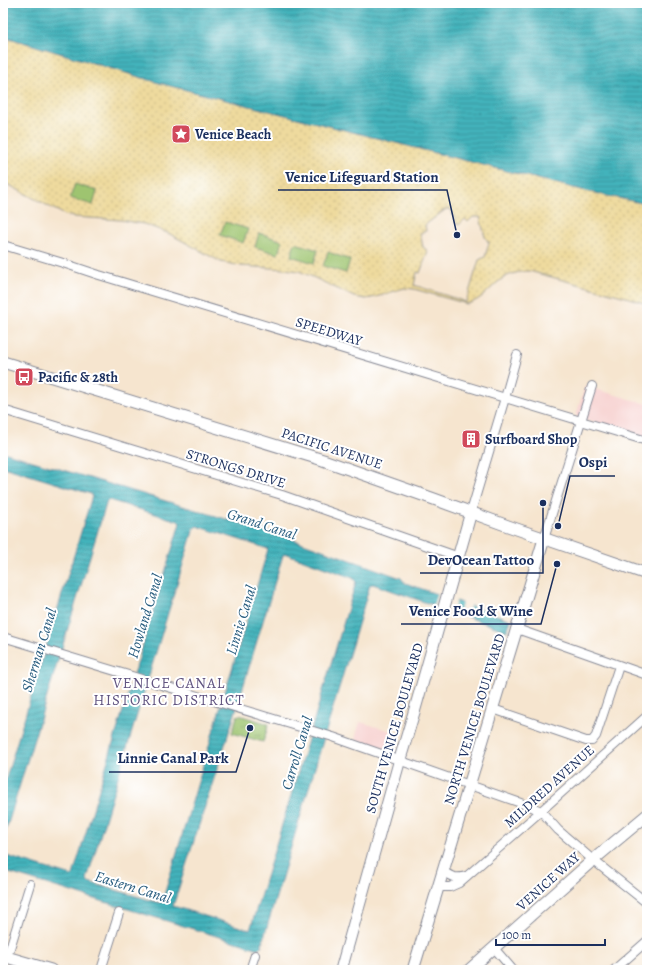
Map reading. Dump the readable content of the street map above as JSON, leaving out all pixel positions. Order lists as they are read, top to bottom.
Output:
{
  "streets": {
    "main road": [
      "PACIFIC AVENUE",
      "NORTH VENICE BOULEVARD",
      "SOUTH VENICE BOULEVARD",
      "VENICE WAY"
    ],
    "street": ["SPEEDWAY", "STRONGS DRIVE", "MILDRED AVENUE"]
  },
  "crossings": [
    ["SPEEDWAY", "NORTH VENICE BOULEVARD"],
    ["SPEEDWAY", "SOUTH VENICE BOULEVARD"],
    ["PACIFIC AVENUE", "NORTH VENICE BOULEVARD"],
    ["PACIFIC AVENUE", "SOUTH VENICE BOULEVARD"],
    ["STRONGS DRIVE", "SOUTH VENICE BOULEVARD"],
    ["NORTH VENICE BOULEVARD", "MILDRED AVENUE"]
  ],
  "districts": ["VENICE CANAL HISTORIC DISTRICT"],
  "water": [
    "Grand Canal",
    "Howland Canal",
    "Linnie Canal",
    "Sherman Canal",
    "Carroll Canal",
    "Eastern Canal"
  ],
  "places": {
    "place": ["Venice Beach"],
    "other": [
      "Venice Lifeguard Station",
      "DevOcean Tattoo",
      "Ospi",
      "Venice Food & Wine",
      "Linnie Canal Park"
    ],
    "bus stop": ["Pacific & 28th"],
    "building": ["Surfboard Shop"]
  },
  "scale_bar": "100 m"
}
